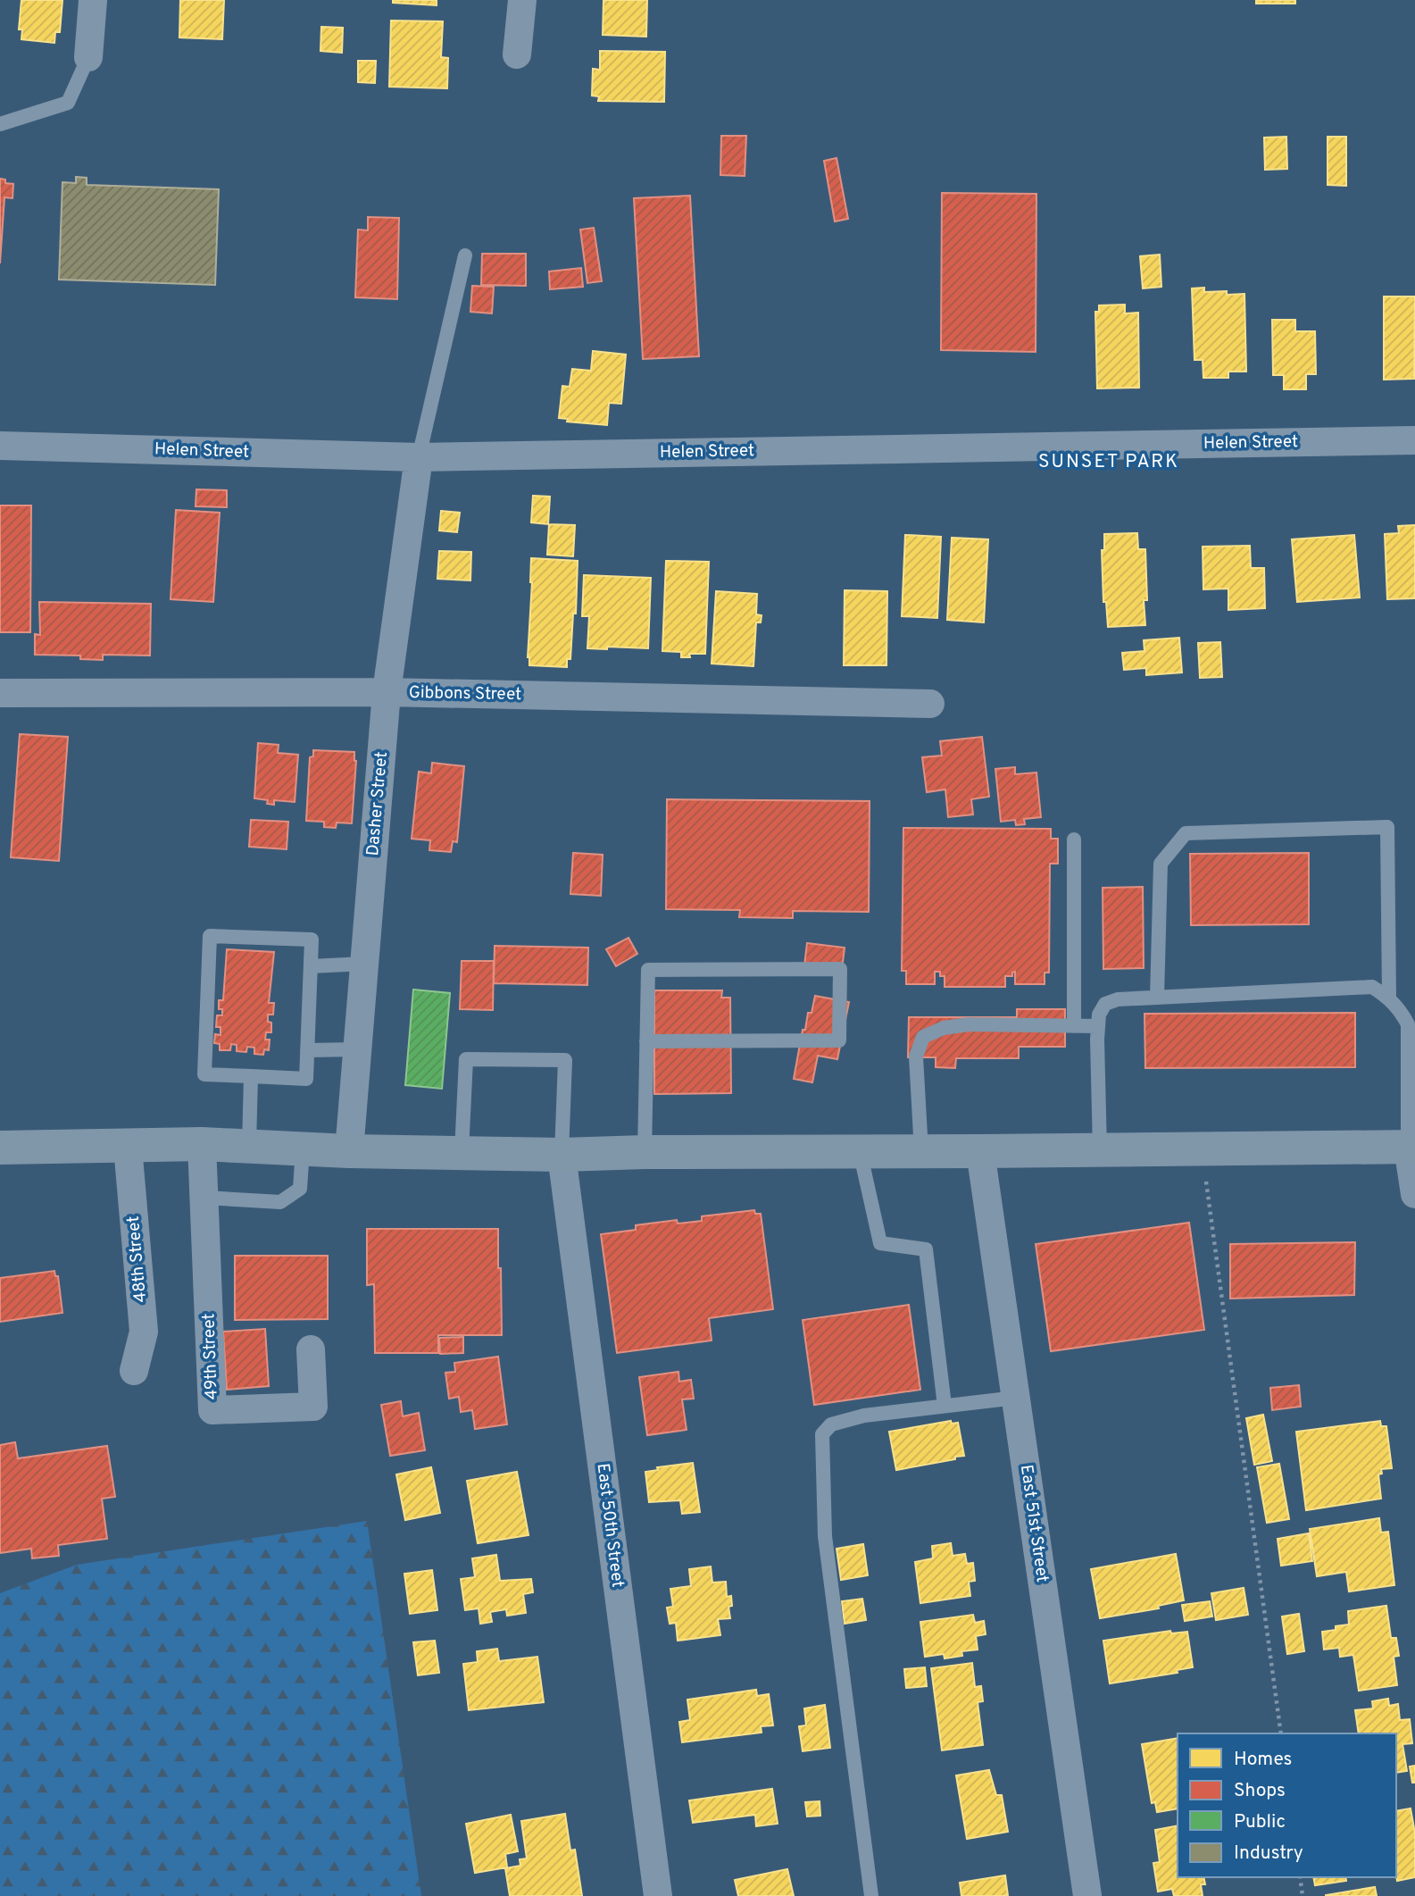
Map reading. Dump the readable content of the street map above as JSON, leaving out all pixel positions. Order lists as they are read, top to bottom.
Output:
{
  "streets": {
    "street": [
      "Helen Street",
      "Gibbons Street",
      "Dasher Street",
      "48th Street",
      "49th Street",
      "East 51st Street",
      "East 50th Street"
    ]
  },
  "crossings": [
    ["Helen Street", "Dasher Street"],
    ["Gibbons Street", "Dasher Street"]
  ],
  "districts": ["SUNSET PARK"],
  "legend": [
    "Homes",
    "Shops",
    "Public",
    "Industry"
  ]
}
